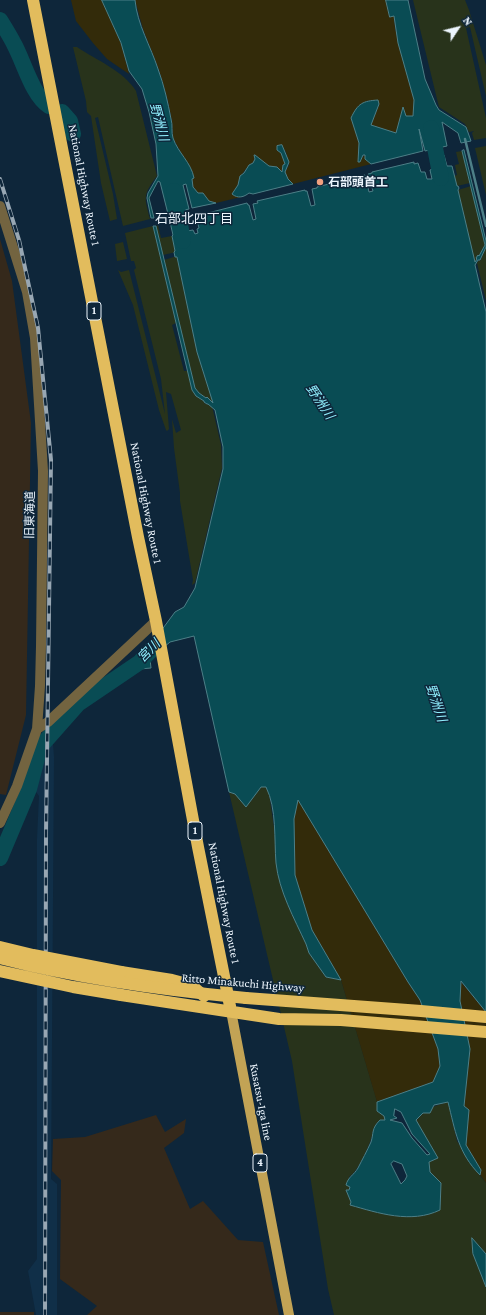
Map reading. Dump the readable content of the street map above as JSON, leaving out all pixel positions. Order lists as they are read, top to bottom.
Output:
{
  "streets": {
    "highway": ["National Highway Route 1", "1", "Ritto Minakuchi Highway"],
    "main road": ["Kusatsu-Iga line", "4"],
    "street": ["旧東海道"]
  },
  "crossings": [
    ["National Highway Route 1", "Kusatsu-Iga line"]
  ],
  "districts": ["石部北四丁目"],
  "water": ["野洲川", "宮川"],
  "places": ["石部頭首工"],
  "north": "top right"
}
